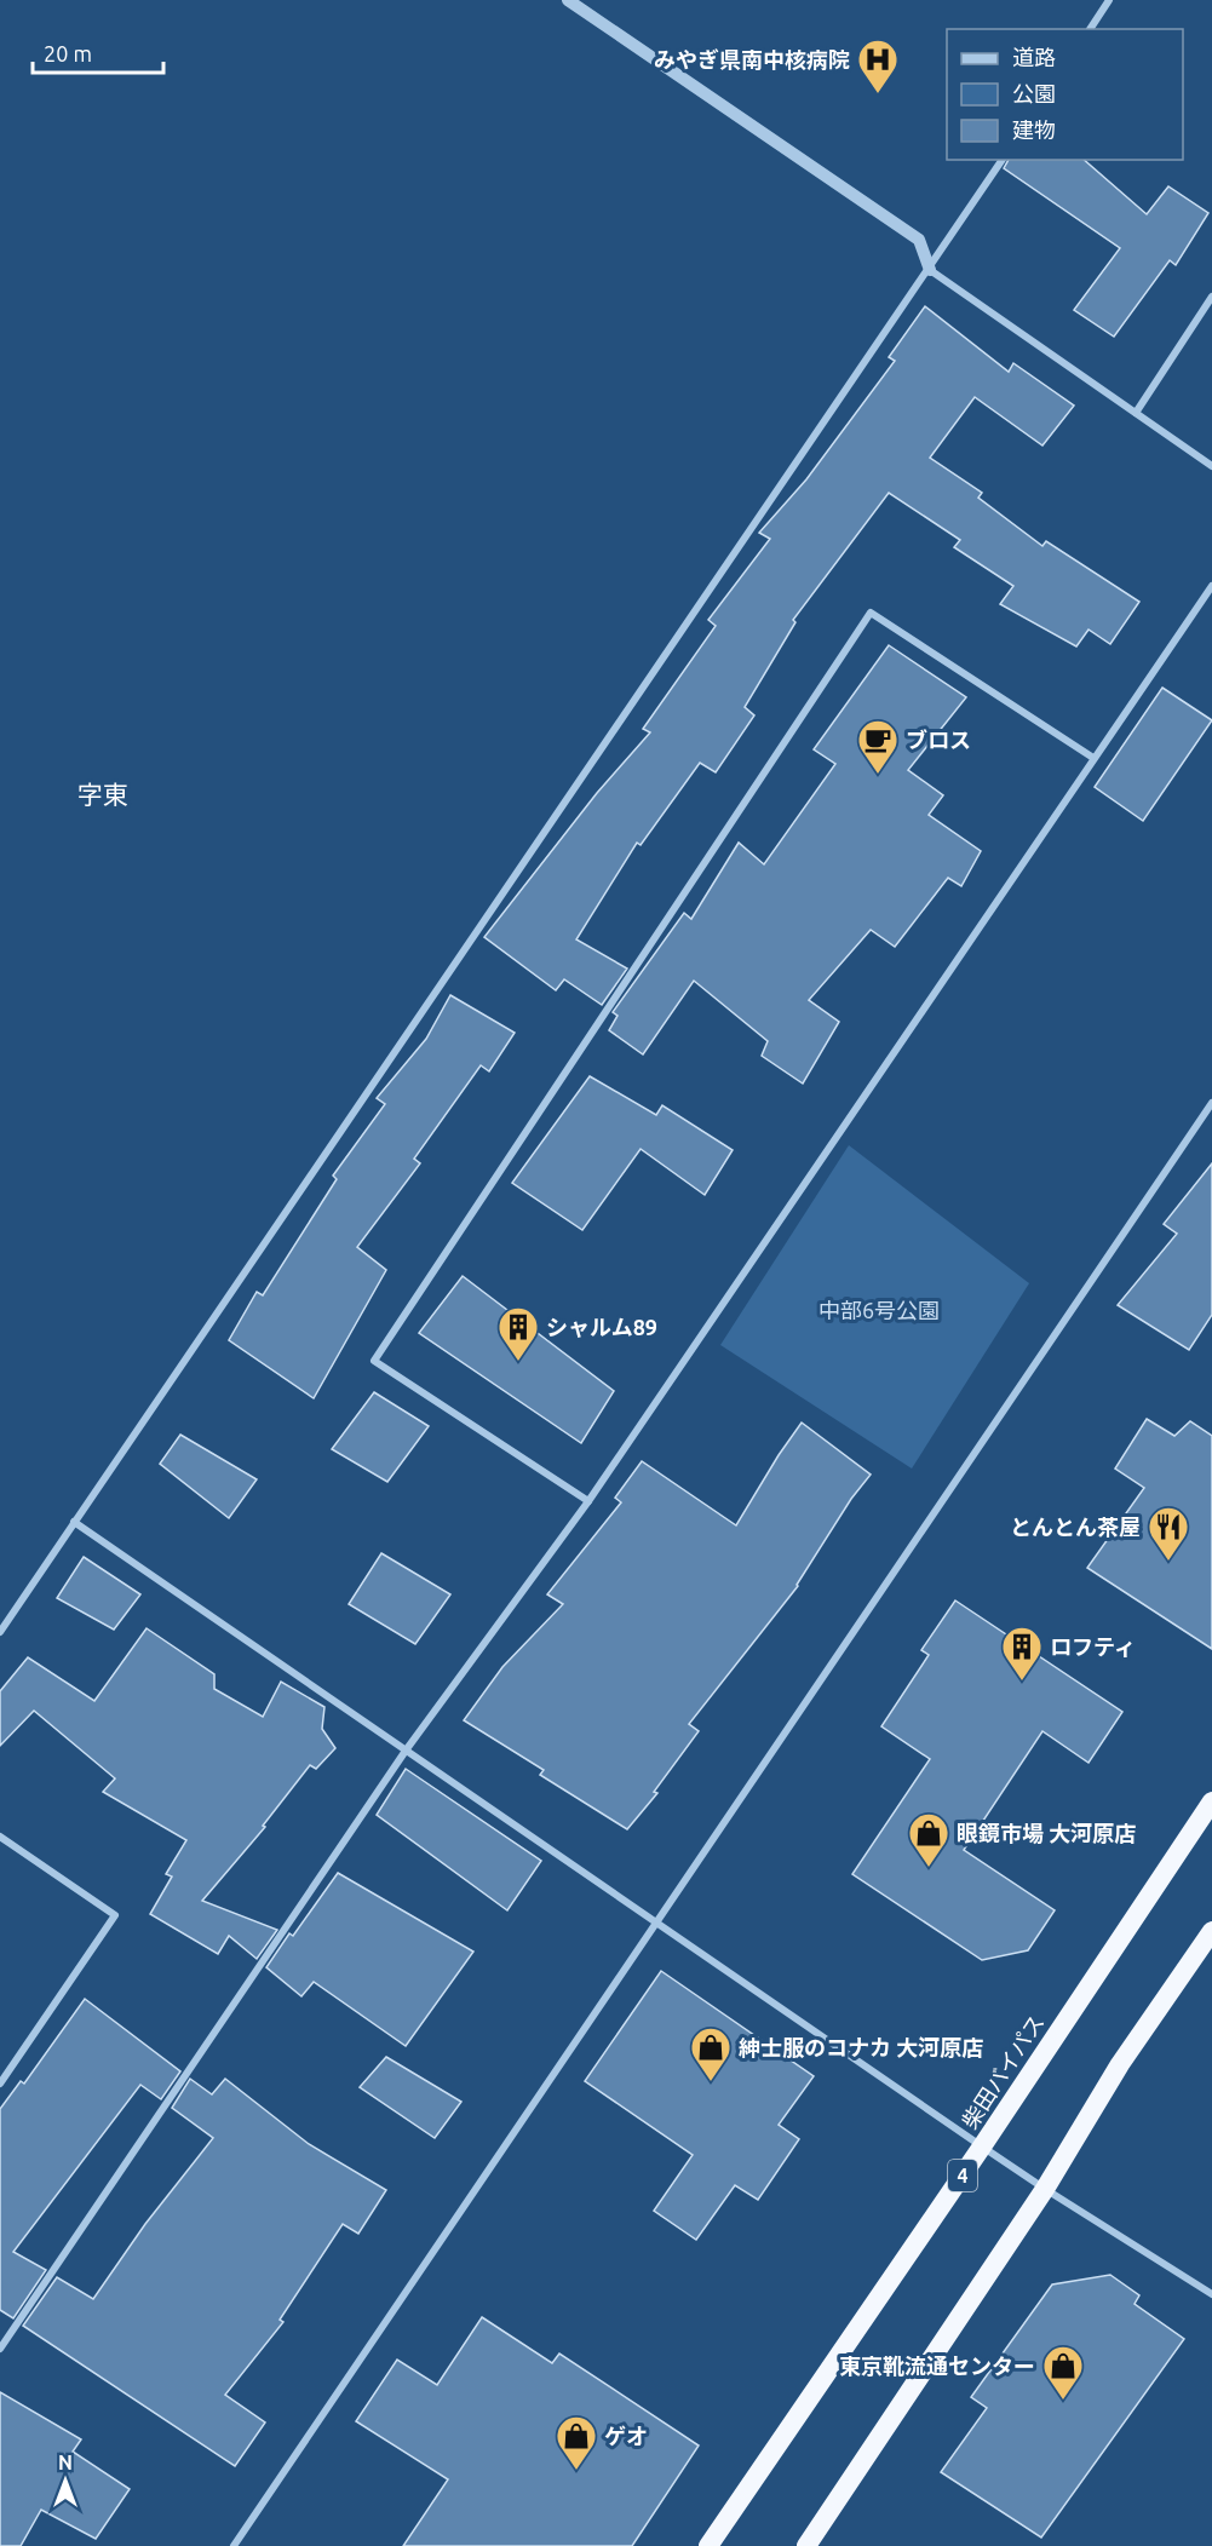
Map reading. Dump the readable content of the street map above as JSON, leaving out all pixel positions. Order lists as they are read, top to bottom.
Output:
{
  "streets": {
    "highway": ["柴田バイパス", "4"]
  },
  "districts": ["字東"],
  "parks": ["中部6号公園"],
  "places": {
    "hospital": ["みやぎ県南中核病院"],
    "cafe": ["ブロス"],
    "building": ["シャルム89", "ロフティ"],
    "restaurant": ["とんとん茶屋"],
    "shop": [
      "眼鏡市場 大河原店",
      "紳士服のコナカ 大河原店",
      "東京靴流通センター",
      "ゲオ"
    ]
  },
  "legend": ["道路", "公園", "建物"],
  "scale_bar": "20 m",
  "north": "top"
}
